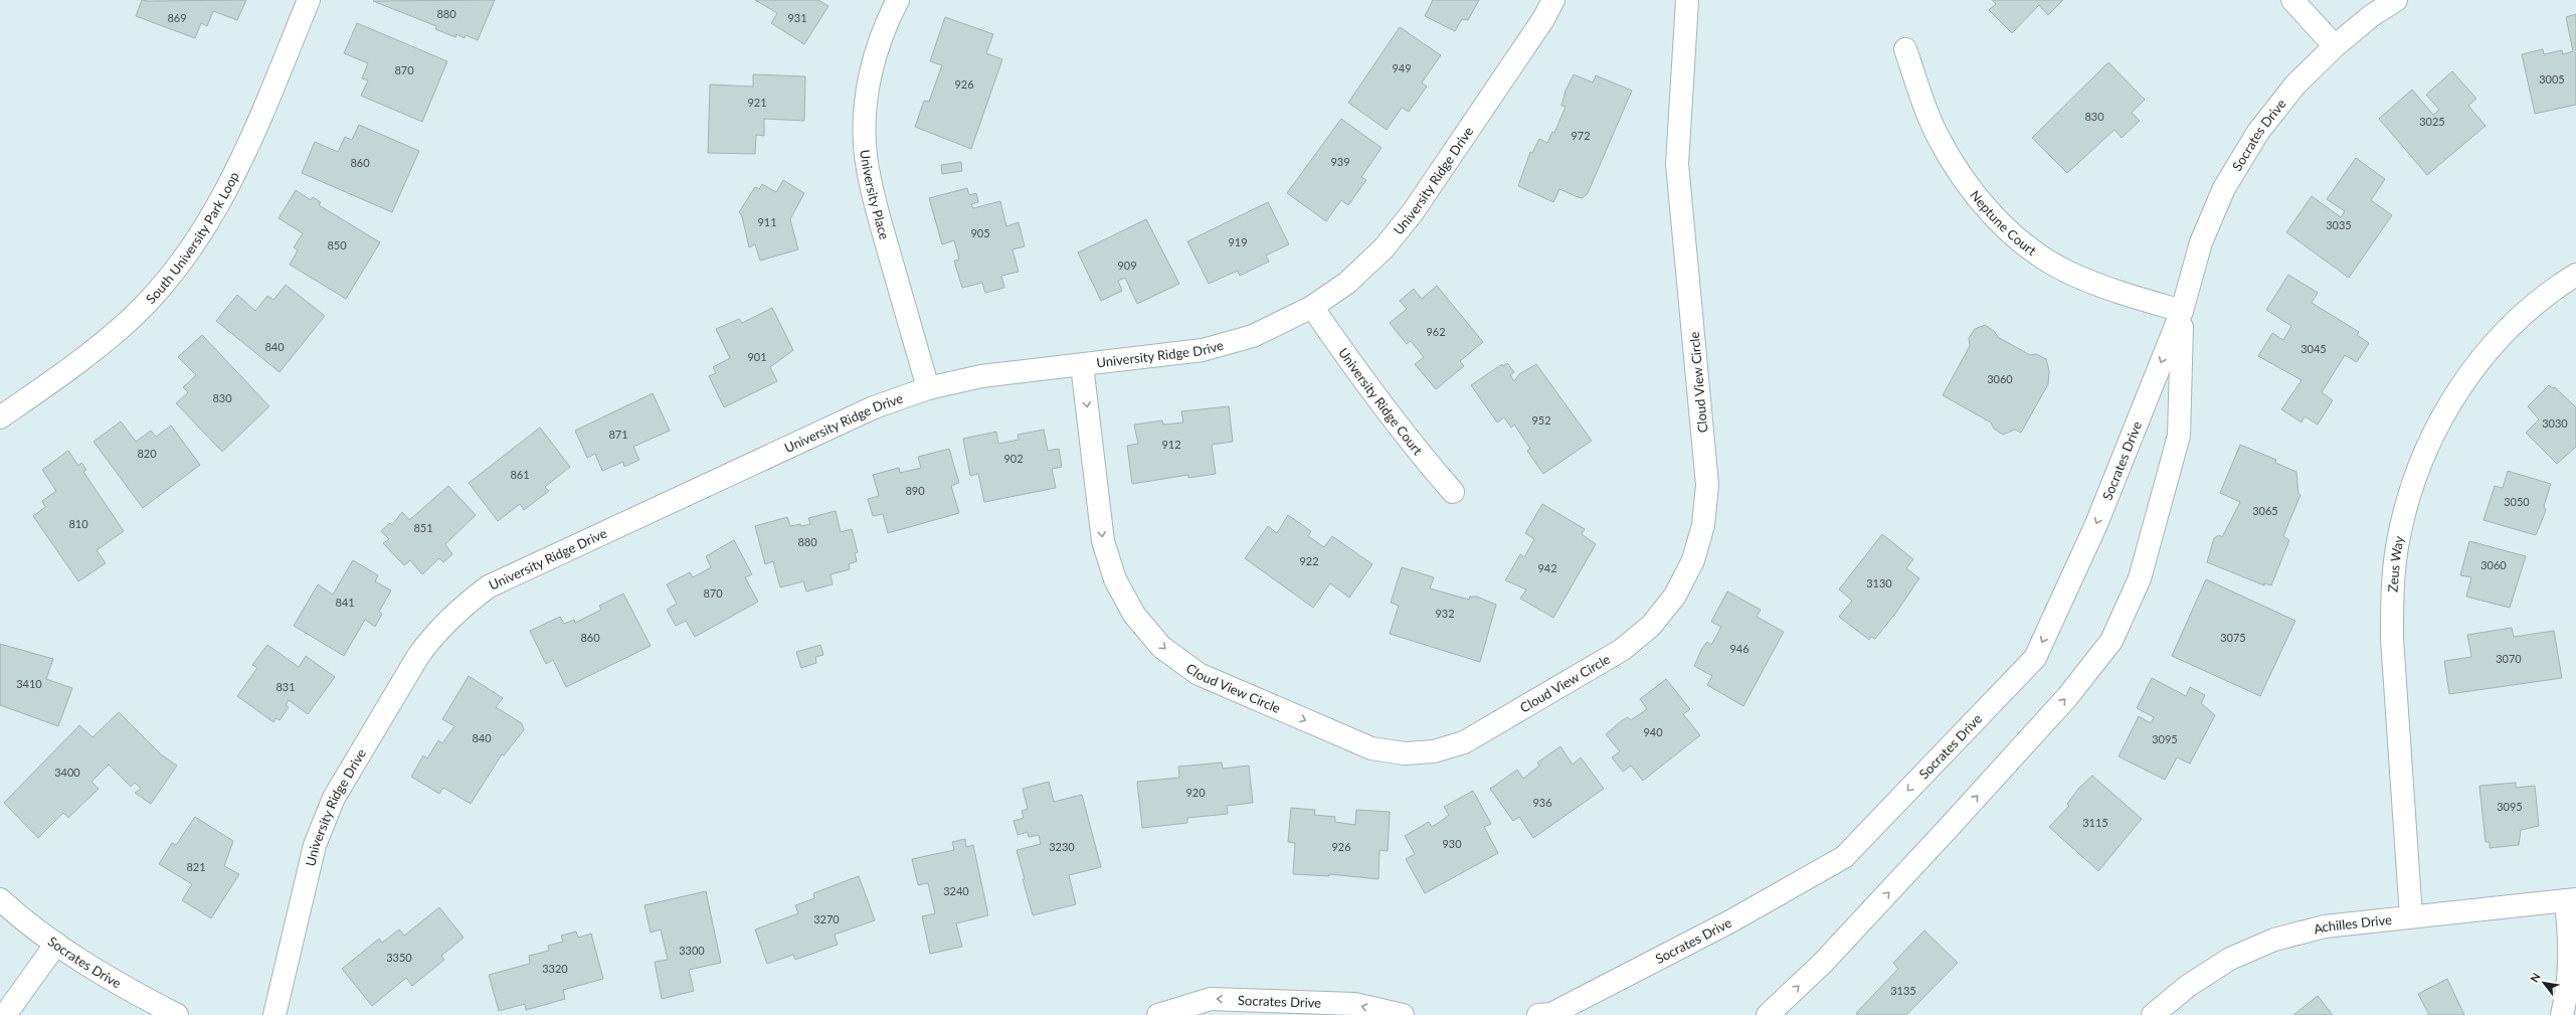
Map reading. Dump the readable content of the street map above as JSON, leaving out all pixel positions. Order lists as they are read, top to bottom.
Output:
{
  "streets": {
    "street": [
      "Socrates Drive",
      "University Ridge Drive",
      "University Place",
      "Neptune Court",
      "South University Park Loop",
      "Cloud View Circle",
      "University Ridge Court",
      "Zeus Way",
      "Achilles Drive"
    ]
  },
  "crossings": [
    ["Socrates Drive", "Neptune Court"],
    ["University Ridge Drive", "University Place"],
    ["University Ridge Drive", "Cloud View Circle"],
    ["University Ridge Drive", "University Ridge Court"],
    ["Zeus Way", "Achilles Drive"]
  ],
  "house_numbers": [
    "880",
    "869",
    "931",
    "949",
    "870",
    "3005",
    "926",
    "921",
    "830",
    "3025",
    "972",
    "939",
    "860",
    "911",
    "3035",
    "905",
    "919",
    "850",
    "909",
    "962",
    "840",
    "3045",
    "901",
    "3060",
    "830",
    "952",
    "3030",
    "871",
    "912",
    "820",
    "902",
    "861",
    "890",
    "3050",
    "3065",
    "810",
    "851",
    "880",
    "922",
    "3060",
    "942",
    "3130",
    "870",
    "841",
    "932",
    "860",
    "3075",
    "946",
    "3070",
    "3410",
    "831",
    "940",
    "840",
    "3095",
    "3400",
    "920",
    "936",
    "3095",
    "3115",
    "930",
    "3230",
    "926",
    "821",
    "3240",
    "3270",
    "3300",
    "3350",
    "3320",
    "3135"
  ],
  "north": "top left"
}
